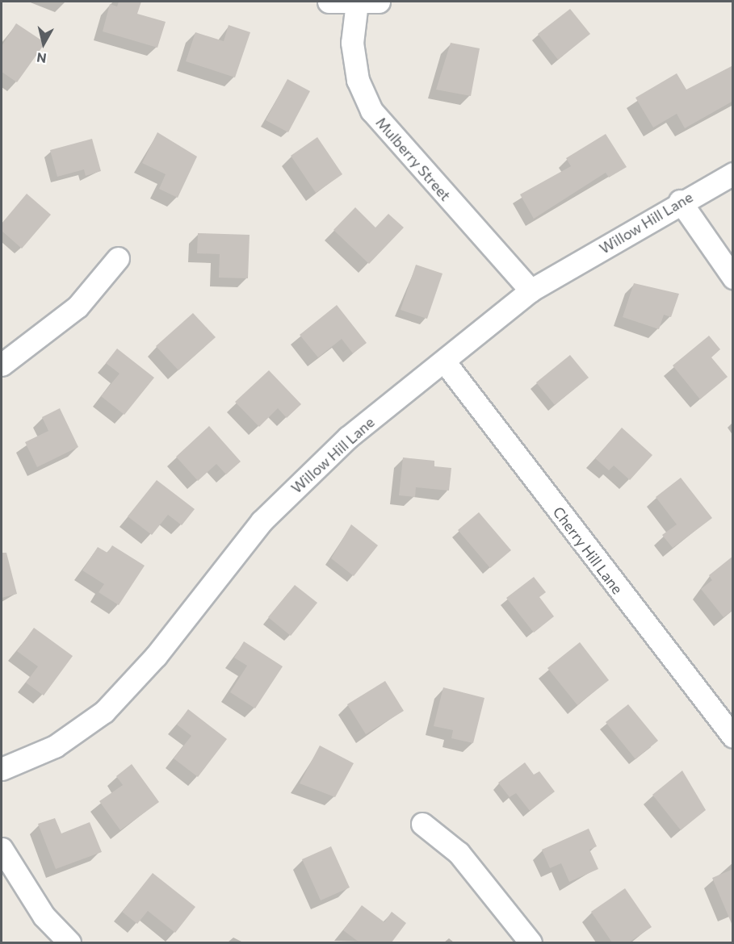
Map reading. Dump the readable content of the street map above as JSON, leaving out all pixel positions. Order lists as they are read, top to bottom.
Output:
{
  "streets": {
    "street": ["Mulberry Street", "Willow Hill Lane", "Cherry Hill Lane"]
  },
  "crossings": [
    ["Mulberry Street", "Willow Hill Lane"],
    ["Willow Hill Lane", "Cherry Hill Lane"]
  ],
  "north": "bottom"
}
